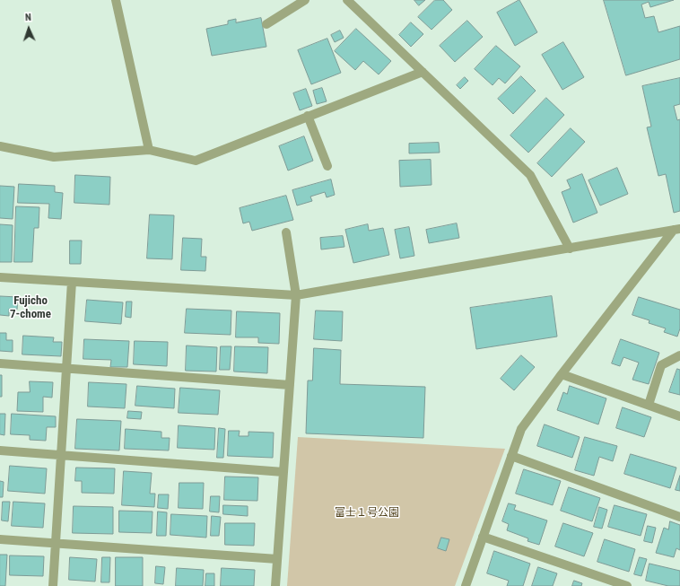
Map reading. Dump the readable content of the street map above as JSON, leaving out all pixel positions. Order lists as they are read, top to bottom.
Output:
{
  "districts": ["Fujicho 7-chome"],
  "parks": ["富士１号公園"],
  "north": "top"
}
